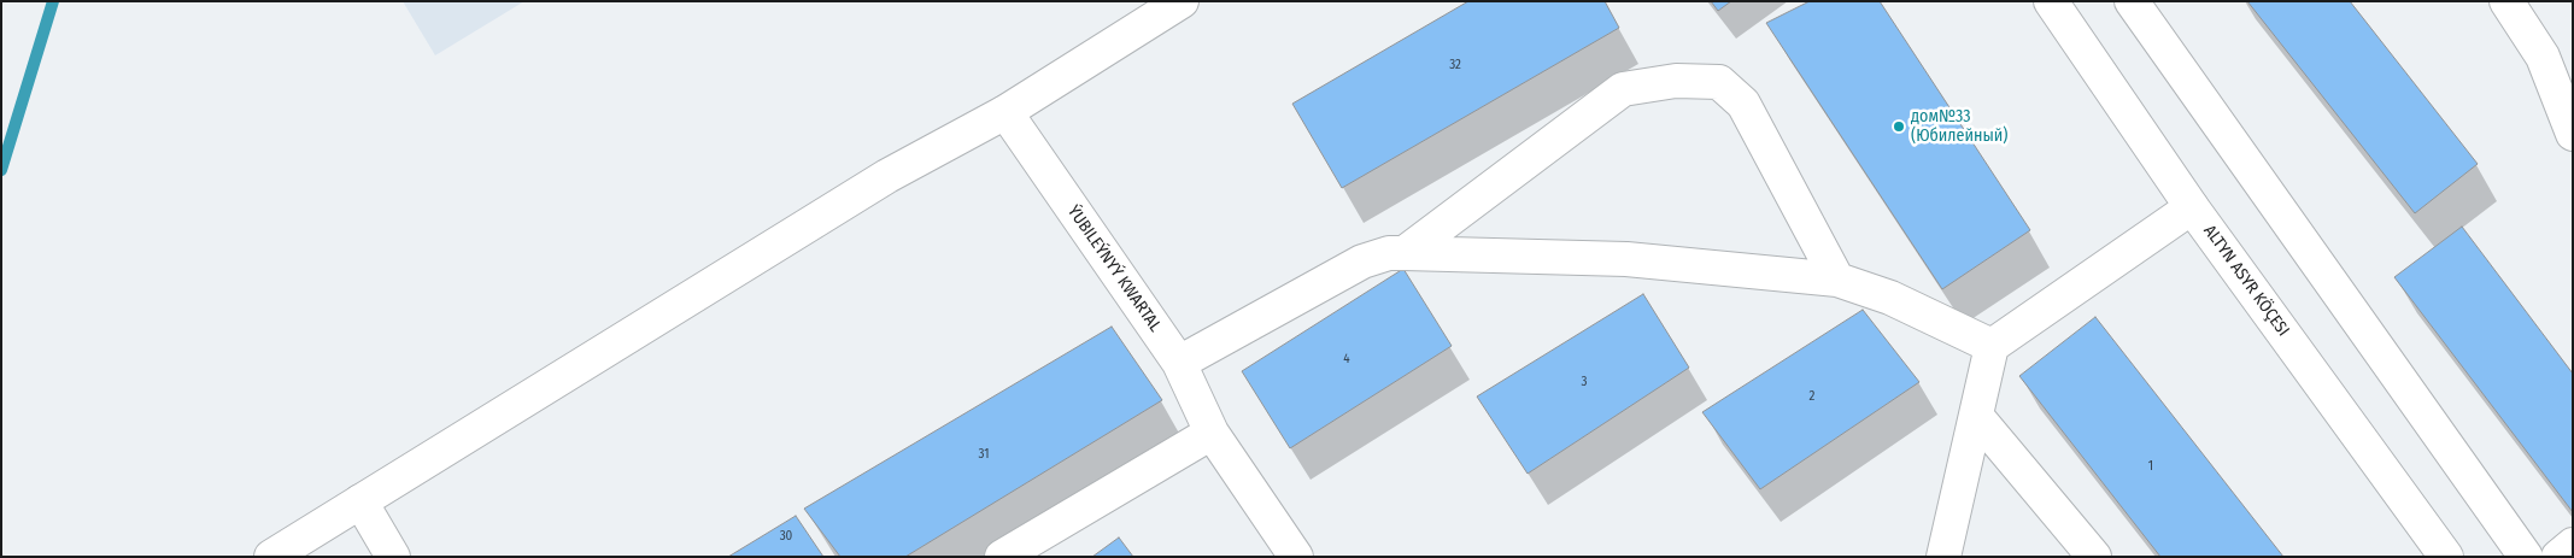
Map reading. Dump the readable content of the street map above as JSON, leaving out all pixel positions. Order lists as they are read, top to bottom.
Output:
{
  "streets": {
    "street": ["ÝUBILEÝNYÝ KWARTAL", "ALTYN ASYR KÖÇESI"]
  },
  "places": ["дом№33 (Юбилейный)"],
  "house_numbers": [
    "32",
    "4",
    "3",
    "2",
    "31",
    "1",
    "30"
  ]
}
